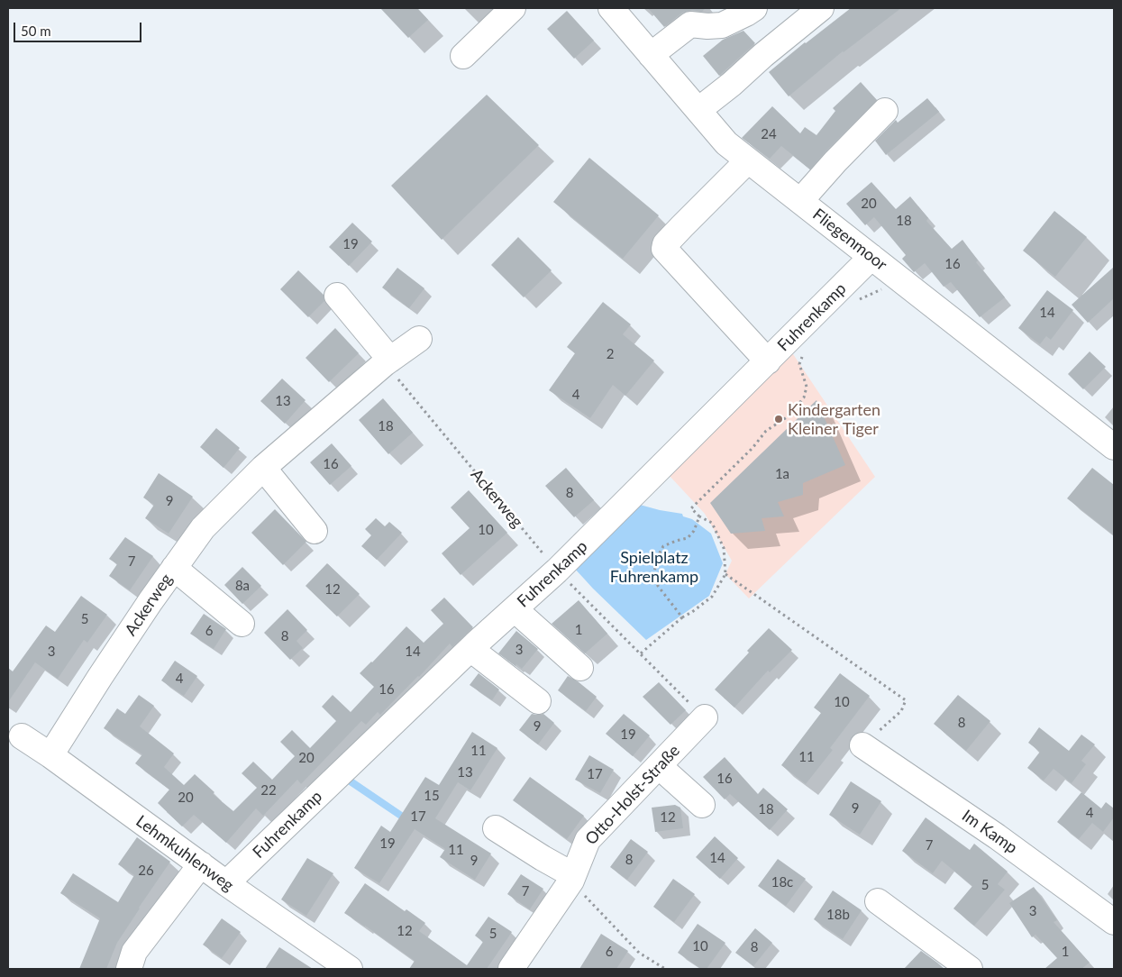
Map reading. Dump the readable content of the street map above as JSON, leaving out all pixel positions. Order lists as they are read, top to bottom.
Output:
{
  "streets": {
    "street": [
      "Fliegenmoor",
      "Fuhrenkamp",
      "Ackerweg",
      "Otto-Holst-Straße",
      "Im Kamp",
      "Lehmkuhlenweg"
    ]
  },
  "crossings": [
    ["Fliegenmoor", "Fuhrenkamp"],
    ["Fuhrenkamp", "Ackerweg"],
    ["Fuhrenkamp", "Lehmkuhlenweg"],
    ["Ackerweg", "Otto-Holst-Straße"],
    ["Ackerweg", "Lehmkuhlenweg"]
  ],
  "parks": ["Spielplatz Fuhrenkamp"],
  "places": ["Kindergarten Kleiner Tiger"],
  "house_numbers": [
    "24",
    "20",
    "18",
    "19",
    "16",
    "14",
    "2",
    "4",
    "13",
    "18",
    "16",
    "1a",
    "8",
    "9",
    "10",
    "7",
    "8a",
    "12",
    "5",
    "1",
    "6",
    "8",
    "3",
    "3",
    "14",
    "4",
    "16",
    "10",
    "8",
    "9",
    "19",
    "11",
    "11",
    "20",
    "13",
    "17",
    "16",
    "22",
    "15",
    "20",
    "9",
    "18",
    "4",
    "17",
    "12",
    "19",
    "7",
    "11",
    "14",
    "8",
    "9",
    "26",
    "18c",
    "5",
    "7",
    "3",
    "18b",
    "12",
    "5",
    "10",
    "8",
    "6",
    "1"
  ],
  "scale_bar": "50 m"
}
